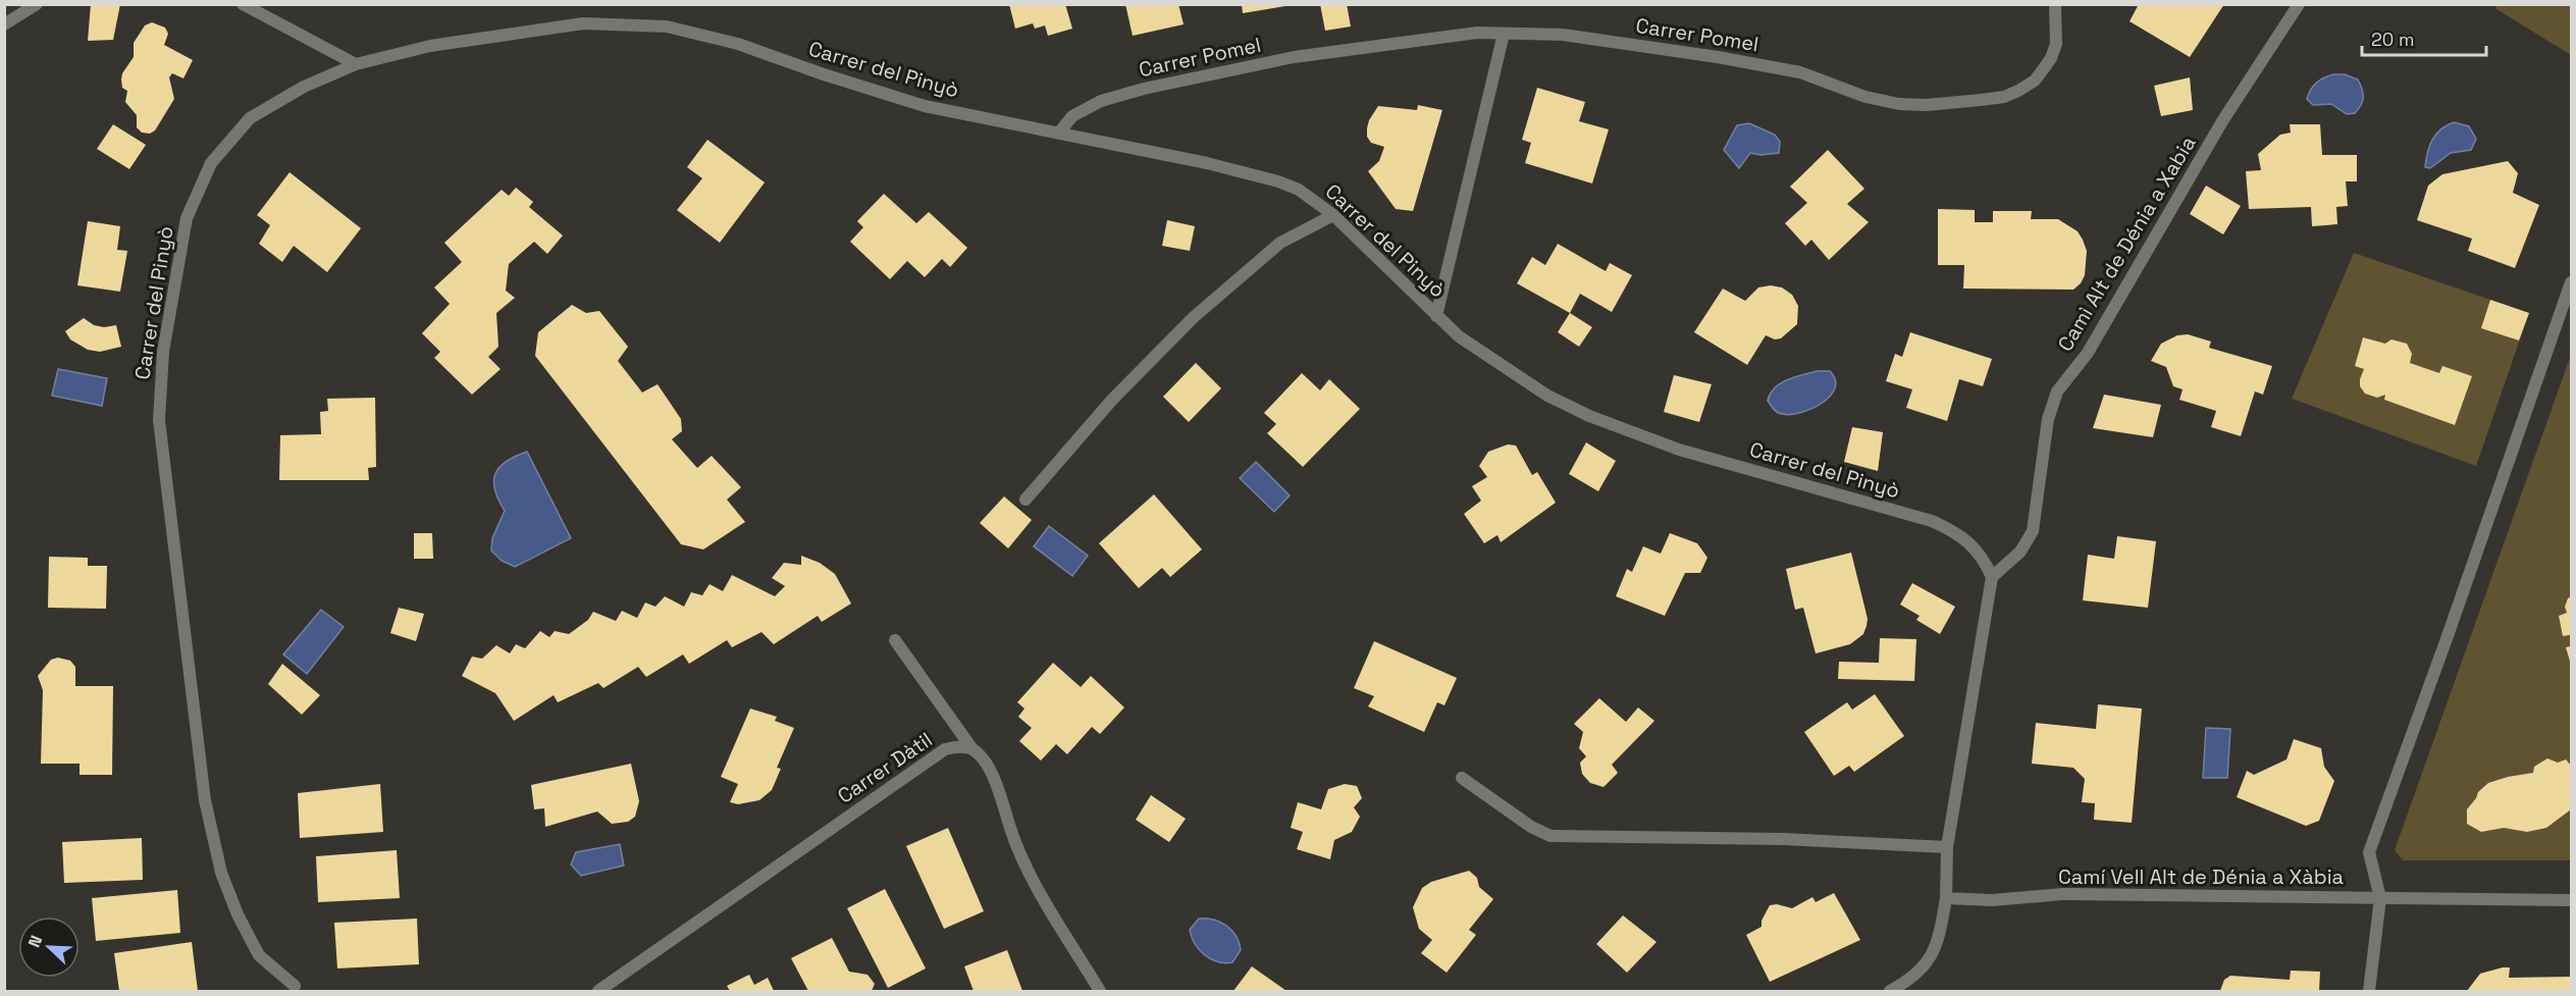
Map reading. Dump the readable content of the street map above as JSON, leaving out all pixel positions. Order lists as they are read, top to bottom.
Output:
{
  "streets": {
    "street": [
      "Carrer Pomel",
      "Carrer del Pinyò",
      "Camì Alt de Dénia a Xabia",
      "Carrer Dàtil",
      "Camí Vell Alt de Dénia a Xàbia"
    ]
  },
  "crossings": [
    ["Carrer Pomel", "Carrer del Pinyò"],
    ["Carrer del Pinyò", "Camì Alt de Dénia a Xabia"]
  ],
  "scale_bar": "20 m",
  "north": "top left"
}
